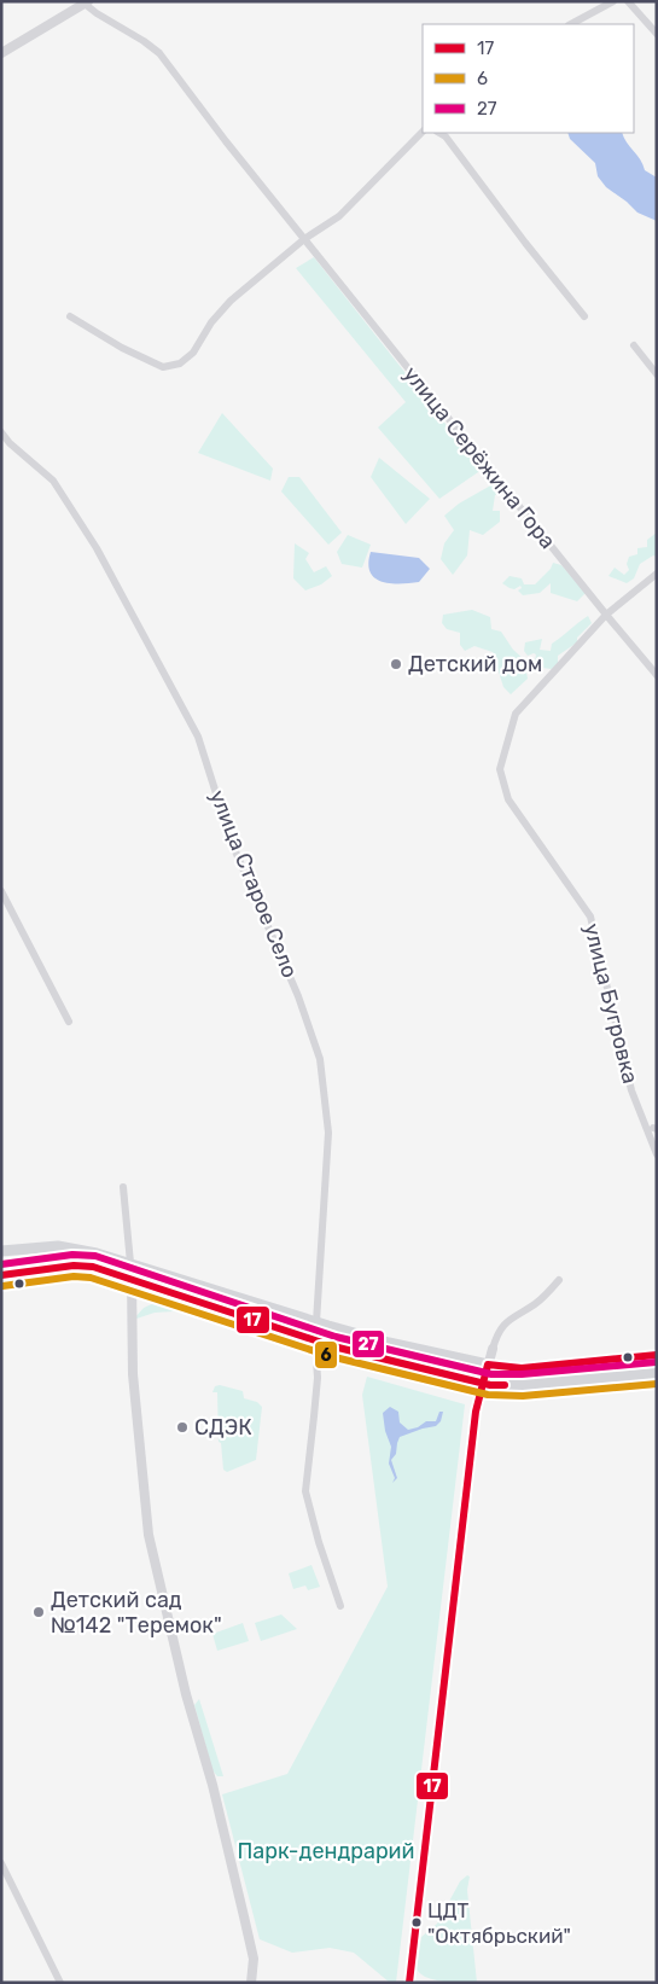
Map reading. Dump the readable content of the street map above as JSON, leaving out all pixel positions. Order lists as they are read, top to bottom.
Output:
{
  "streets": {
    "street": ["улица Серёжина Гора", "улица Старое Село", "улица Бугровка"]
  },
  "crossings": [
    ["улица Серёжина Гора", "улица Бугровка"]
  ],
  "parks": ["Парк-дендрарий"],
  "places": [
    "Детский дом",
    "СДЭК",
    "Детский сад №142 \"Теремок\"",
    "ЦДТ \"Октябрьский\""
  ],
  "lines": ["transit line 27", "transit line 17", "transit line 6"],
  "legend": ["17", "6", "27"]
}
